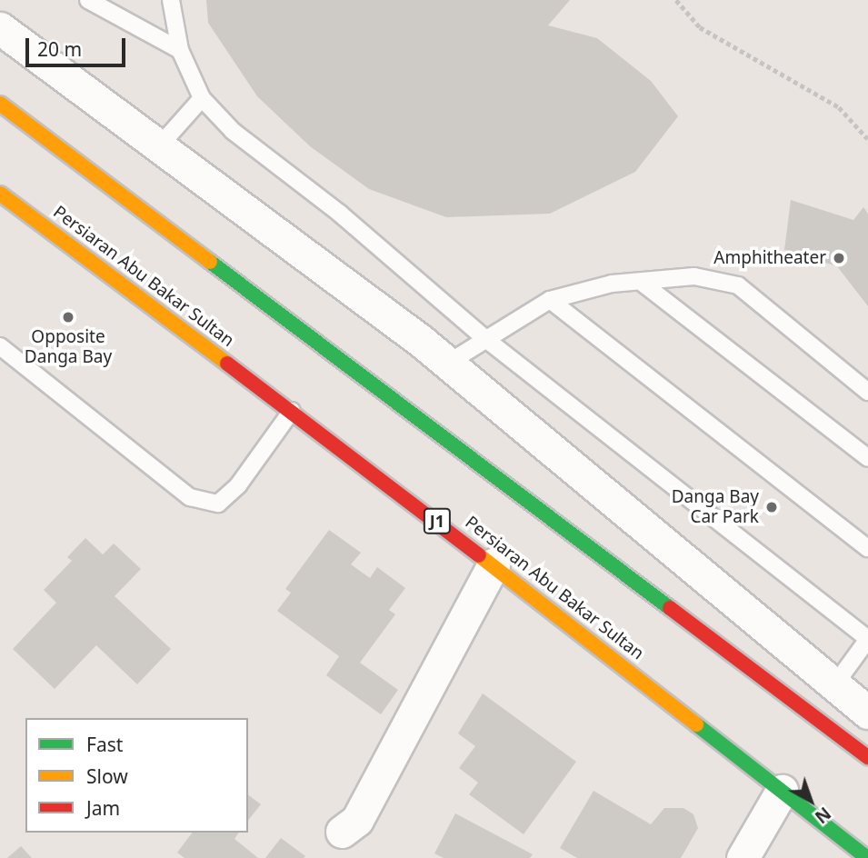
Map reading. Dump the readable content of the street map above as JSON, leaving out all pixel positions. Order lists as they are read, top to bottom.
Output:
{
  "streets": {
    "highway": ["Persiaran Abu Bakar Sultan", "J1"]
  },
  "places": ["Amphitheater", "Opposite Danga Bay", "Danga Bay Car Park"],
  "legend": ["Fast", "Slow", "Jam"],
  "scale_bar": "20 m",
  "north": "bottom right"
}
